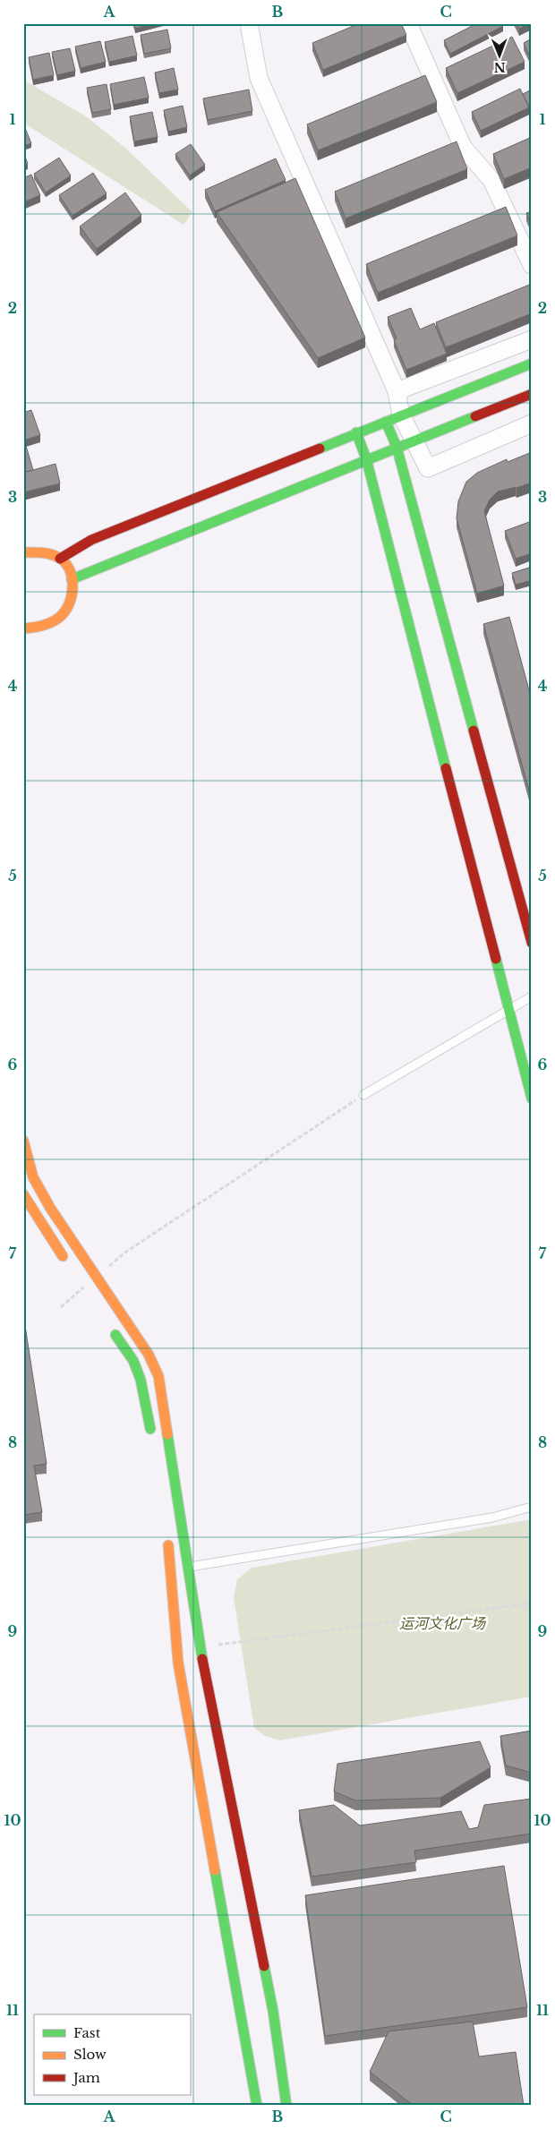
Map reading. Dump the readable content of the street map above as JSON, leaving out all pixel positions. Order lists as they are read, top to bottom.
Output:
{
  "parks": ["运河文化广场"],
  "legend": ["Fast", "Slow", "Jam"],
  "north": "bottom",
  "grid": {
    "columns": ["A", "B", "C"],
    "rows": [
      "1",
      "2",
      "3",
      "4",
      "5",
      "6",
      "7",
      "8",
      "9",
      "10",
      "11"
    ]
  }
}
